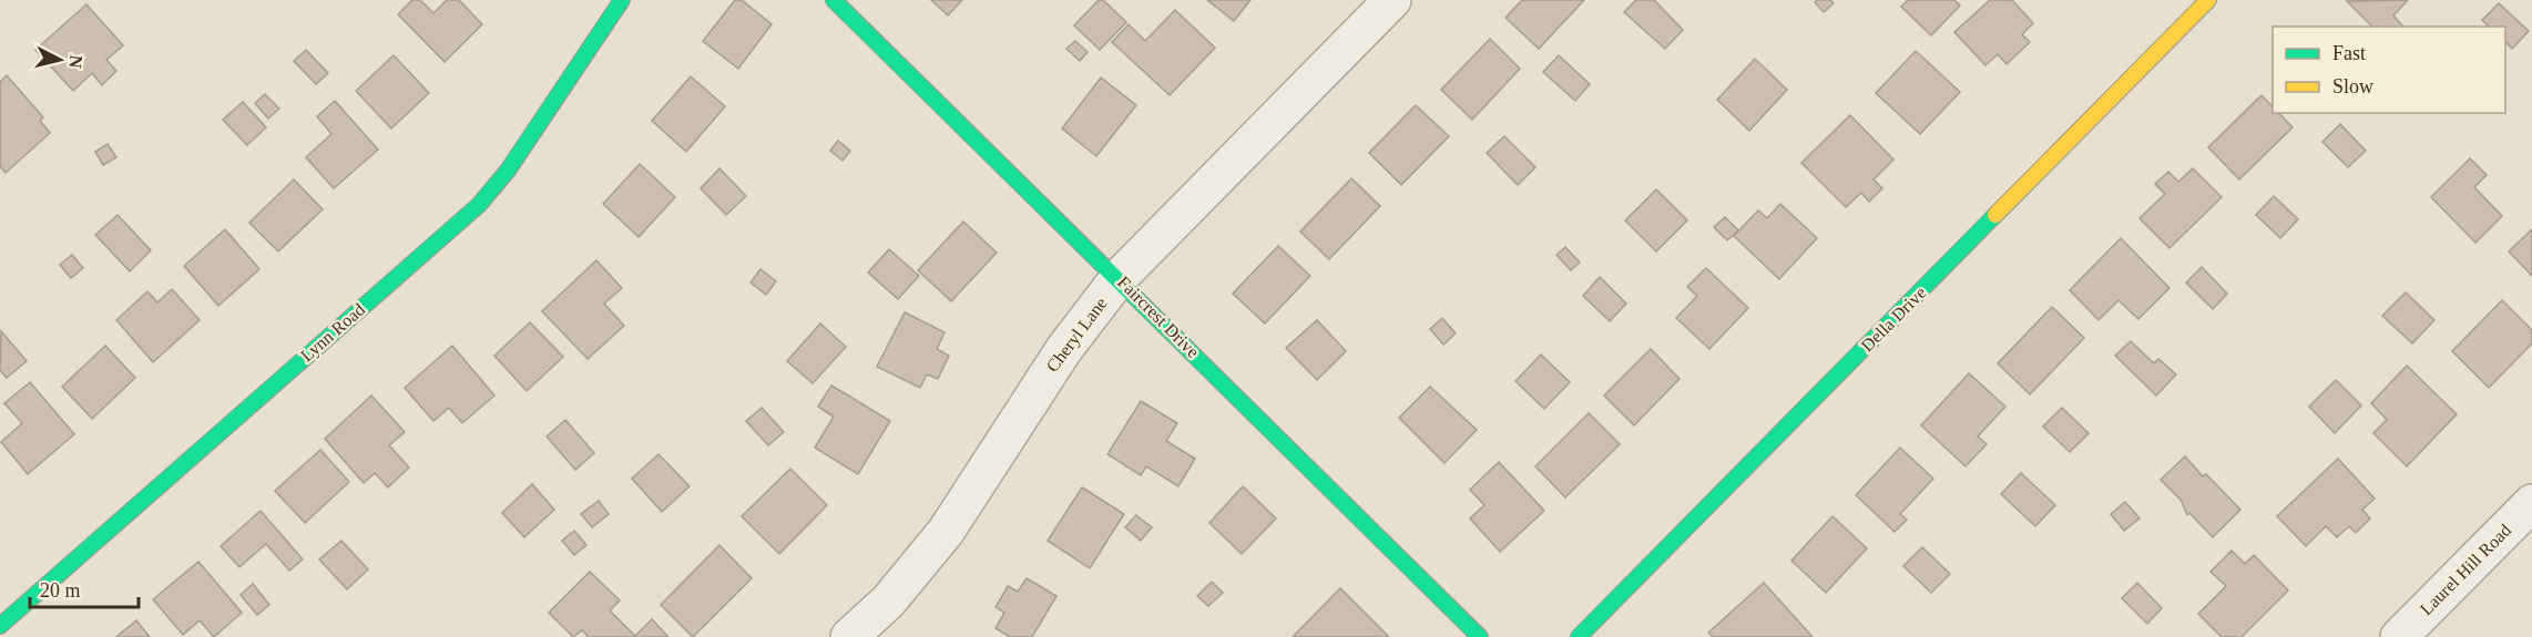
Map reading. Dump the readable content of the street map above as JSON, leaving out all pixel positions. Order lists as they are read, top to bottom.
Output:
{
  "streets": {
    "street": [
      "Faircrest Drive",
      "Della Drive",
      "Lynn Road",
      "Cheryl Lane",
      "Laurel Hill Road"
    ]
  },
  "crossings": [
    ["Faircrest Drive", "Cheryl Lane"]
  ],
  "legend": ["Fast", "Slow"],
  "scale_bar": "20 m",
  "north": "right"
}
